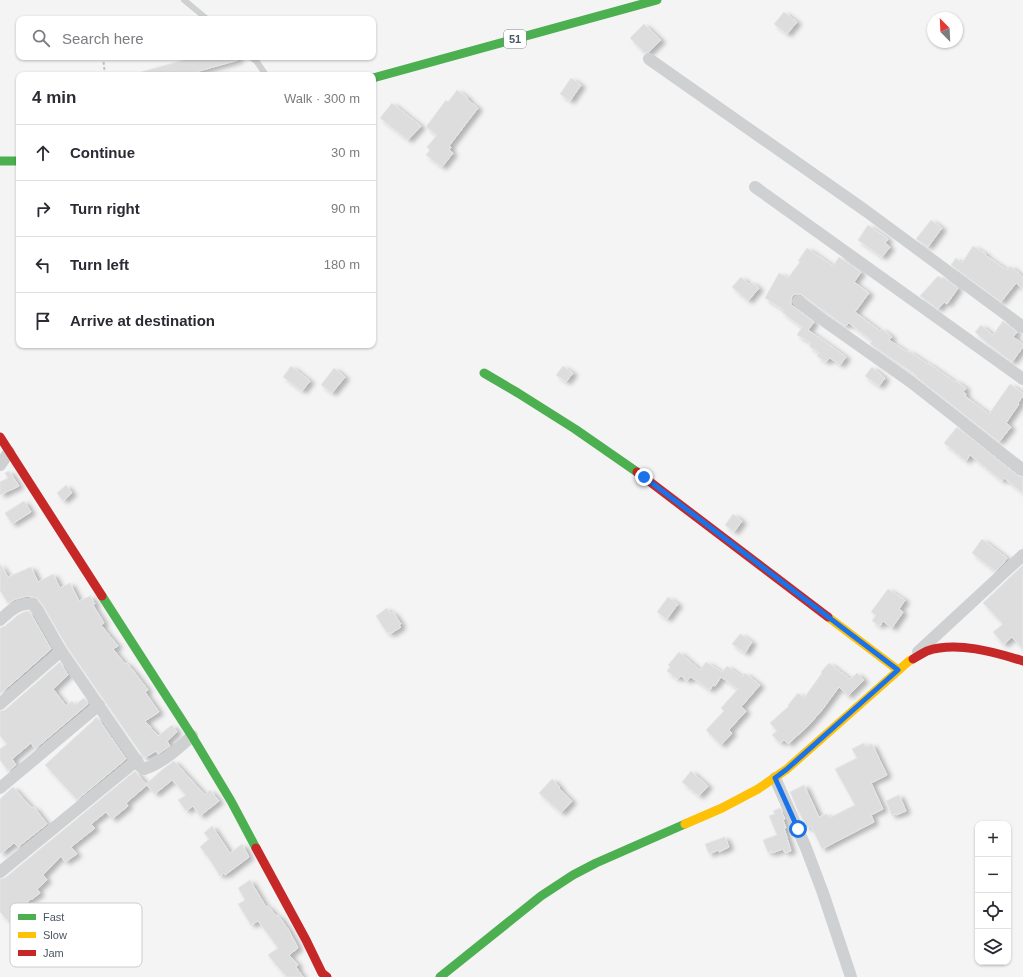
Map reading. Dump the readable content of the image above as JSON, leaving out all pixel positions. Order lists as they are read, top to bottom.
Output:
{
  "streets": {
    "main road": ["51"]
  },
  "legend": ["Fast", "Slow", "Jam"],
  "north": "top left",
  "page": {
    "search": "Search here",
    "heading": ["4 min", "Walk · 300 m"],
    "list": [
      ["Continue", "30 m"],
      ["Turn right", "90 m"],
      ["Turn left", "180 m"],
      "Arrive at destination"
    ],
    "map_buttons": ["+", "−"]
  }
}
